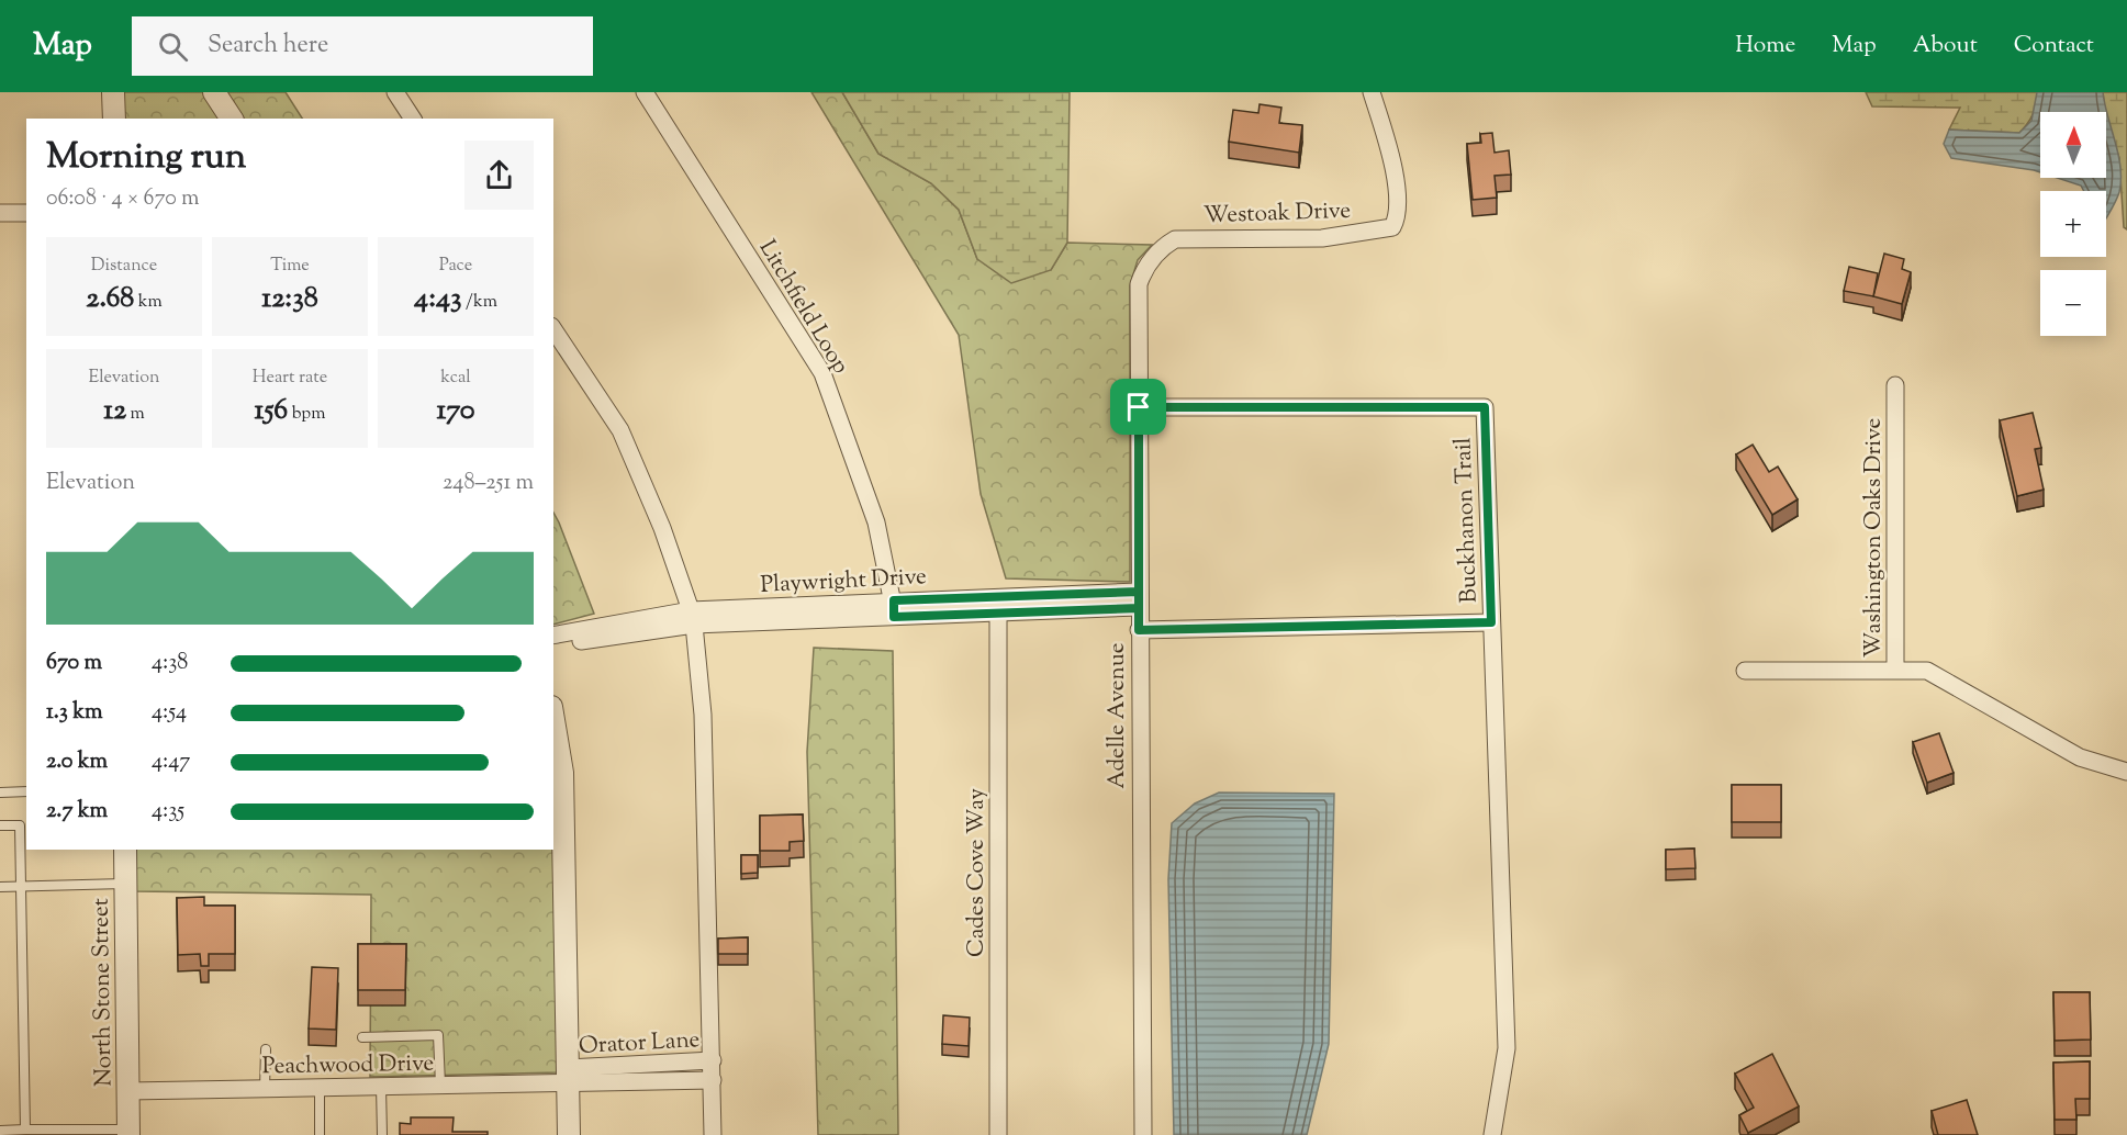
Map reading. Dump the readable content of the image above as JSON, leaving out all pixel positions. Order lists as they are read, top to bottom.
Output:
{
  "streets": {
    "street": [
      "Westoak Drive",
      "Litchfield Loop",
      "Buckhanon Trail",
      "Washington Oaks Drive",
      "Playwright Drive",
      "Adelle Avenue",
      "Cades Cove Way",
      "North Stone Street",
      "Orator Lane",
      "Peachwood Drive"
    ]
  },
  "crossings": [
    ["Westoak Drive", "Adelle Avenue"],
    ["Litchfield Loop", "Playwright Drive"],
    ["Buckhanon Trail", "Adelle Avenue"],
    ["Playwright Drive", "Adelle Avenue"],
    ["Playwright Drive", "Cades Cove Way"],
    ["North Stone Street", "Peachwood Drive"],
    ["Orator Lane", "Peachwood Drive"]
  ],
  "north": "top",
  "page": {
    "header": "Map",
    "search": "Search here",
    "nav": [
      "Home",
      "Map",
      "About",
      "Contact"
    ],
    "map_buttons": ["+", "−"],
    "heading": ["Morning run", "06:08 · 4 × 670 m"],
    "stats": [
      ["Distance", "2.68 km"],
      ["Time", "12:38"],
      ["Pace", "4:43 /km"],
      ["Elevation", "12 m"],
      ["Heart rate", "156 bpm"],
      ["kcal", "170"]
    ],
    "chart": ["Elevation", "248–251 m"],
    "list": [
      {
        "name": "670 m",
        "note": "4:38"
      },
      {
        "name": "1.3 km",
        "note": "4:54"
      },
      {
        "name": "2.0 km",
        "note": "4:47"
      },
      {
        "name": "2.7 km",
        "note": "4:35"
      }
    ]
  }
}
